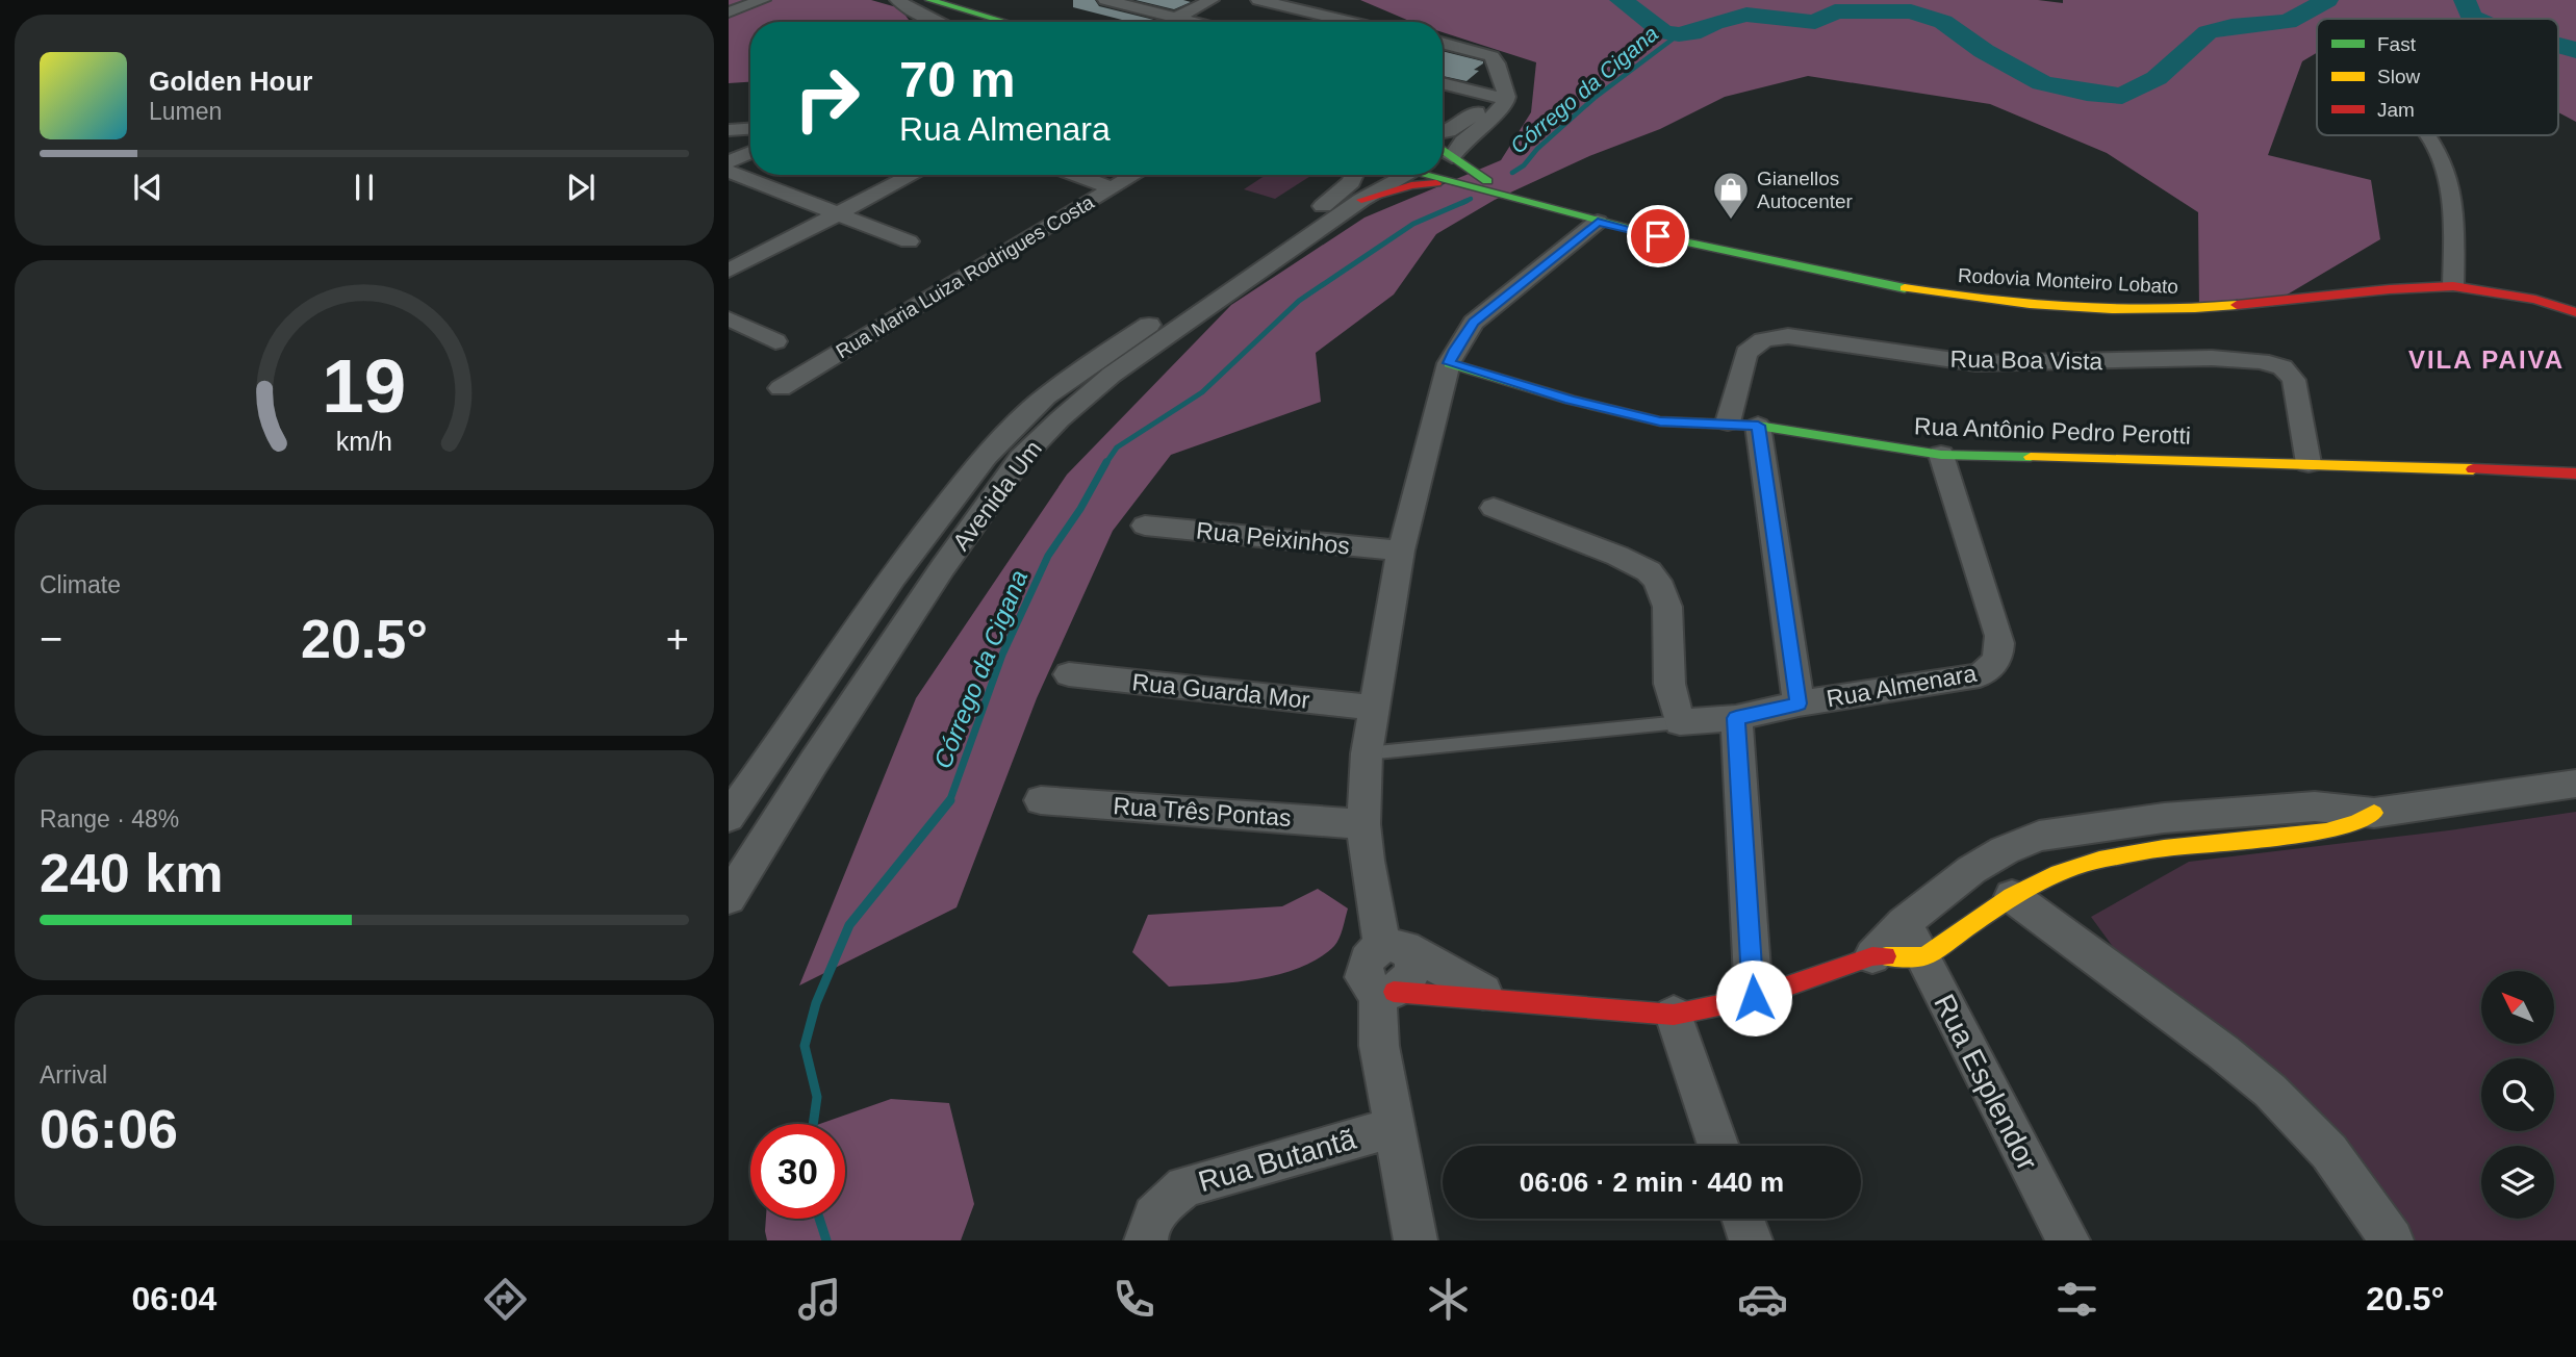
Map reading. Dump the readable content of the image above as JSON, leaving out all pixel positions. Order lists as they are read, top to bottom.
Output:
{
  "streets": {
    "main road": ["Rodovia Monteiro Lobato", "Rua Antônio Pedro Perotti"],
    "street": [
      "Rua Maria Luiza Rodrigues Costa",
      "Rua Boa Vista",
      "Avenida Um",
      "Rua Peixinhos",
      "Rua Almenara",
      "Rua Guarda Mor",
      "Rua Três Pontas",
      "Rua Esplendor",
      "Rua Butantã"
    ]
  },
  "crossings": [
    ["Rua Boa Vista", "Rua Antônio Pedro Perotti"],
    ["Rua Antônio Pedro Perotti", "Rua Almenara"]
  ],
  "districts": ["VILA PAIVA"],
  "water": ["Córrego da Cigana"],
  "places": {
    "shop": ["Gianellos Autocenter"]
  },
  "legend": ["Fast", "Slow", "Jam"],
  "north": "top left",
  "page": {
    "turn": ["70 m", "Rua Almenara"],
    "song": ["Golden Hour", "Lumen"],
    "tile": [
      "Climate",
      ["Range · 48%", "240 km"],
      ["Arrival", "06:06"]
    ],
    "heat": ["−", "20.5°", "+"],
    "limit": "30",
    "trip": "06:06 · 2 min · 440 m",
    "tabs": ["06:04", "20.5°"],
    "gauge": ["19", "km/h"]
  }
}
